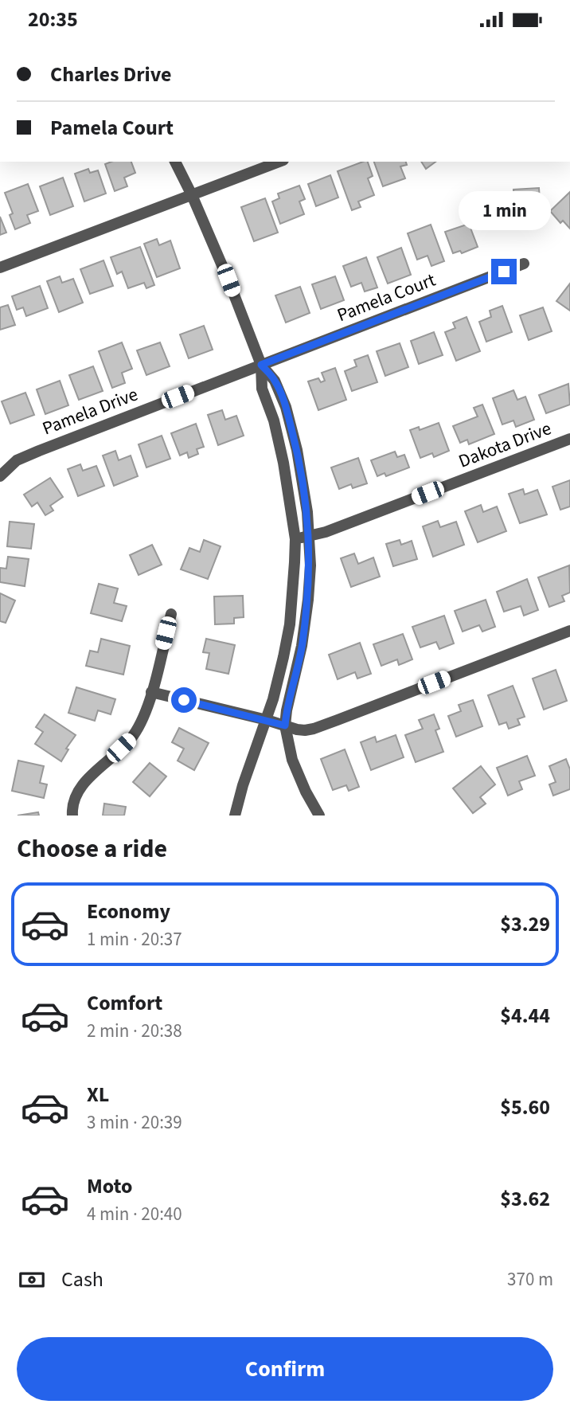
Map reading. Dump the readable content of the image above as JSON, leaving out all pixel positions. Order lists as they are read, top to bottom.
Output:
{
  "streets": {
    "street": ["Pamela Court", "Pamela Drive", "Dakota Drive"]
  },
  "crossings": [
    ["Pamela Court", "Pamela Drive"]
  ],
  "page": {
    "status": "20:35",
    "banner": ["Charles Drive", "Pamela Court"],
    "bubble": "1 min",
    "heading": "Choose a ride",
    "list": [
      {
        "name": "Economy",
        "note": "1 min · 20:37",
        "value": "$3.29"
      },
      {
        "name": "Comfort",
        "note": "2 min · 20:38",
        "value": "$4.44"
      },
      {
        "name": "XL",
        "note": "3 min · 20:39",
        "value": "$5.60"
      },
      {
        "name": "Moto",
        "note": "4 min · 20:40",
        "value": "$3.62"
      }
    ],
    "pay": ["Cash", "370 m"],
    "buttons": "Confirm"
  }
}
